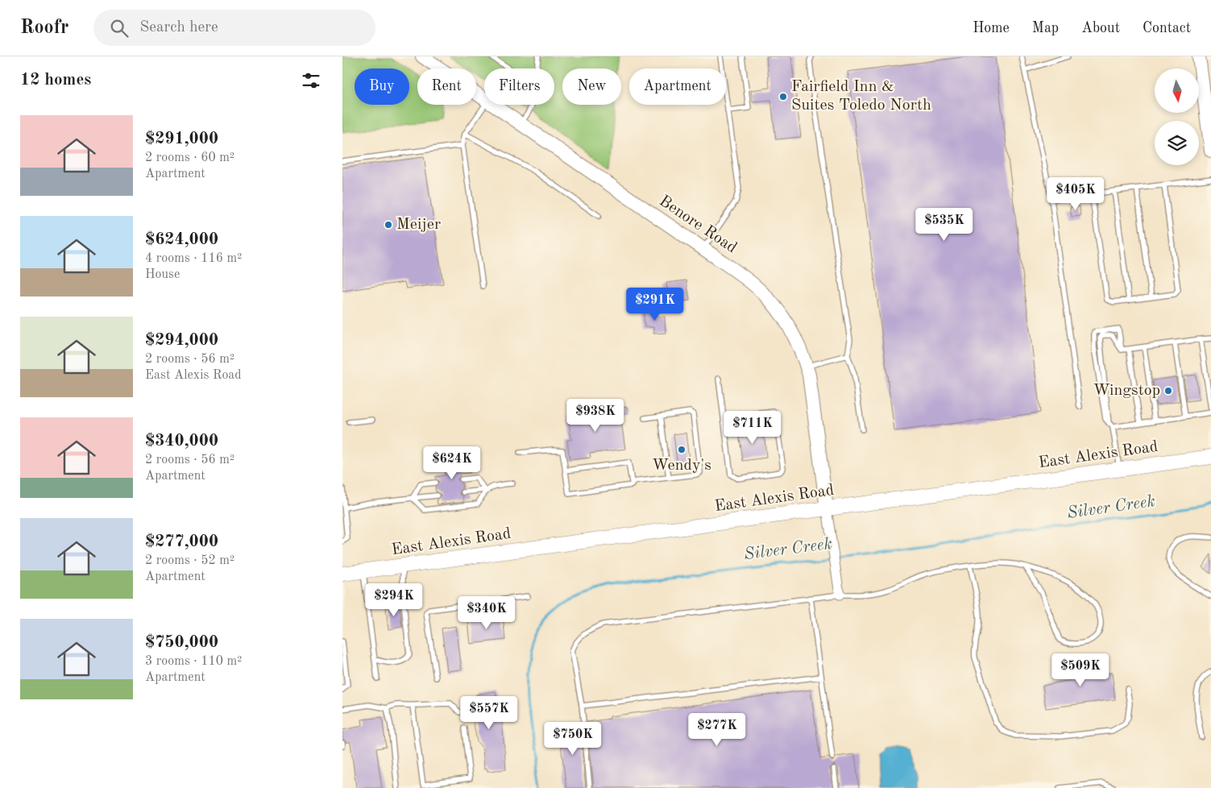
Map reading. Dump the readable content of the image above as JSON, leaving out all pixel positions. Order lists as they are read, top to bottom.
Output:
{
  "streets": {
    "main road": ["Benore Road", "East Alexis Road"]
  },
  "crossings": [
    ["Benore Road", "East Alexis Road"]
  ],
  "water": ["Silver Creek"],
  "places": [
    "Fairfield Inn & Suites Toledo North",
    "Meijer",
    "Wingstop",
    "Wendy's"
  ],
  "north": "bottom",
  "page": {
    "header": "Roofr",
    "search": "Search here",
    "nav": [
      "Home",
      "Map",
      "About",
      "Contact"
    ],
    "heading": "12 homes",
    "chip": [
      "Buy",
      "Rent",
      "Filters",
      "New",
      "Apartment"
    ],
    "list": [
      {
        "name": "$291,000",
        "note": "2 rooms · 60 m² · Apartment"
      },
      {
        "name": "$624,000",
        "note": "4 rooms · 116 m² · House"
      },
      {
        "name": "$294,000",
        "note": "2 rooms · 56 m² · East Alexis Road"
      },
      {
        "name": "$340,000",
        "note": "2 rooms · 56 m² · Apartment"
      },
      {
        "name": "$277,000",
        "note": "2 rooms · 52 m² · Apartment"
      },
      {
        "name": "$750,000",
        "note": "3 rooms · 110 m² · Apartment"
      }
    ],
    "price": [
      "$405K",
      "$535K",
      "$291K",
      "$938K",
      "$711K",
      "$624K",
      "$294K",
      "$340K",
      "$509K",
      "$557K",
      "$277K",
      "$750K"
    ]
  }
}
